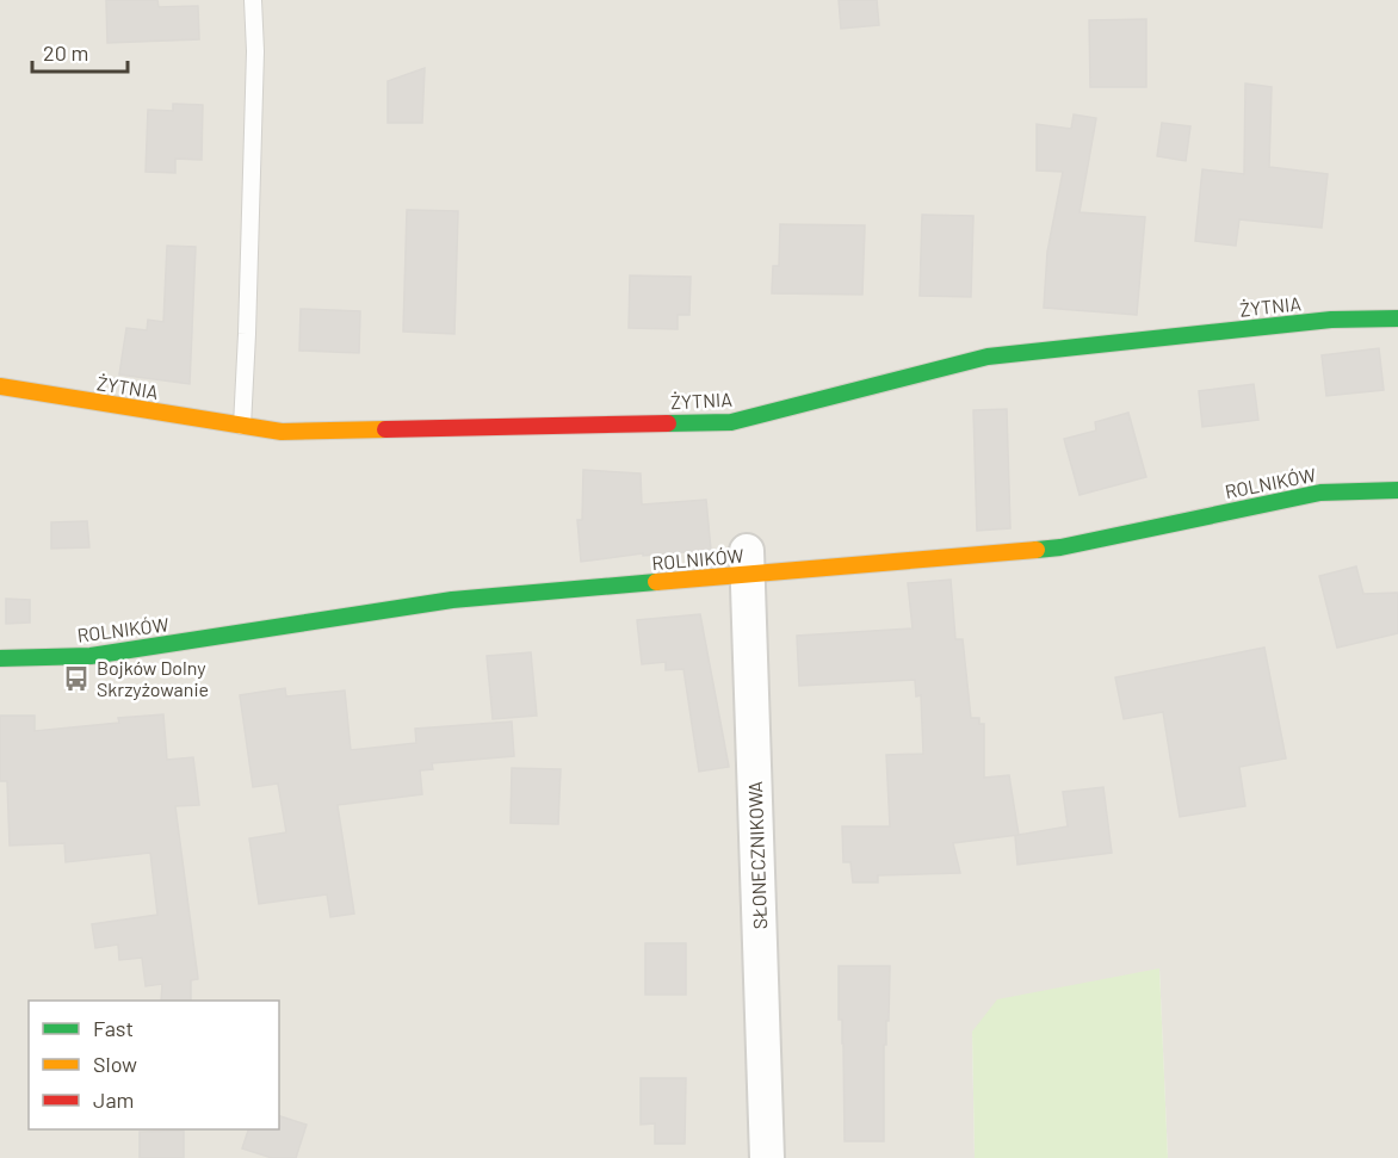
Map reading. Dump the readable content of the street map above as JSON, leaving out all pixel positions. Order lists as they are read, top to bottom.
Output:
{
  "streets": {
    "street": ["ŻYTNIA", "ROLNIKÓW", "SŁONECZNIKOWA"]
  },
  "crossings": [
    ["ROLNIKÓW", "SŁONECZNIKOWA"]
  ],
  "places": {
    "bus stop": ["Bojków Dolny Skrzyżowanie"]
  },
  "legend": ["Fast", "Slow", "Jam"],
  "scale_bar": "20 m"
}
